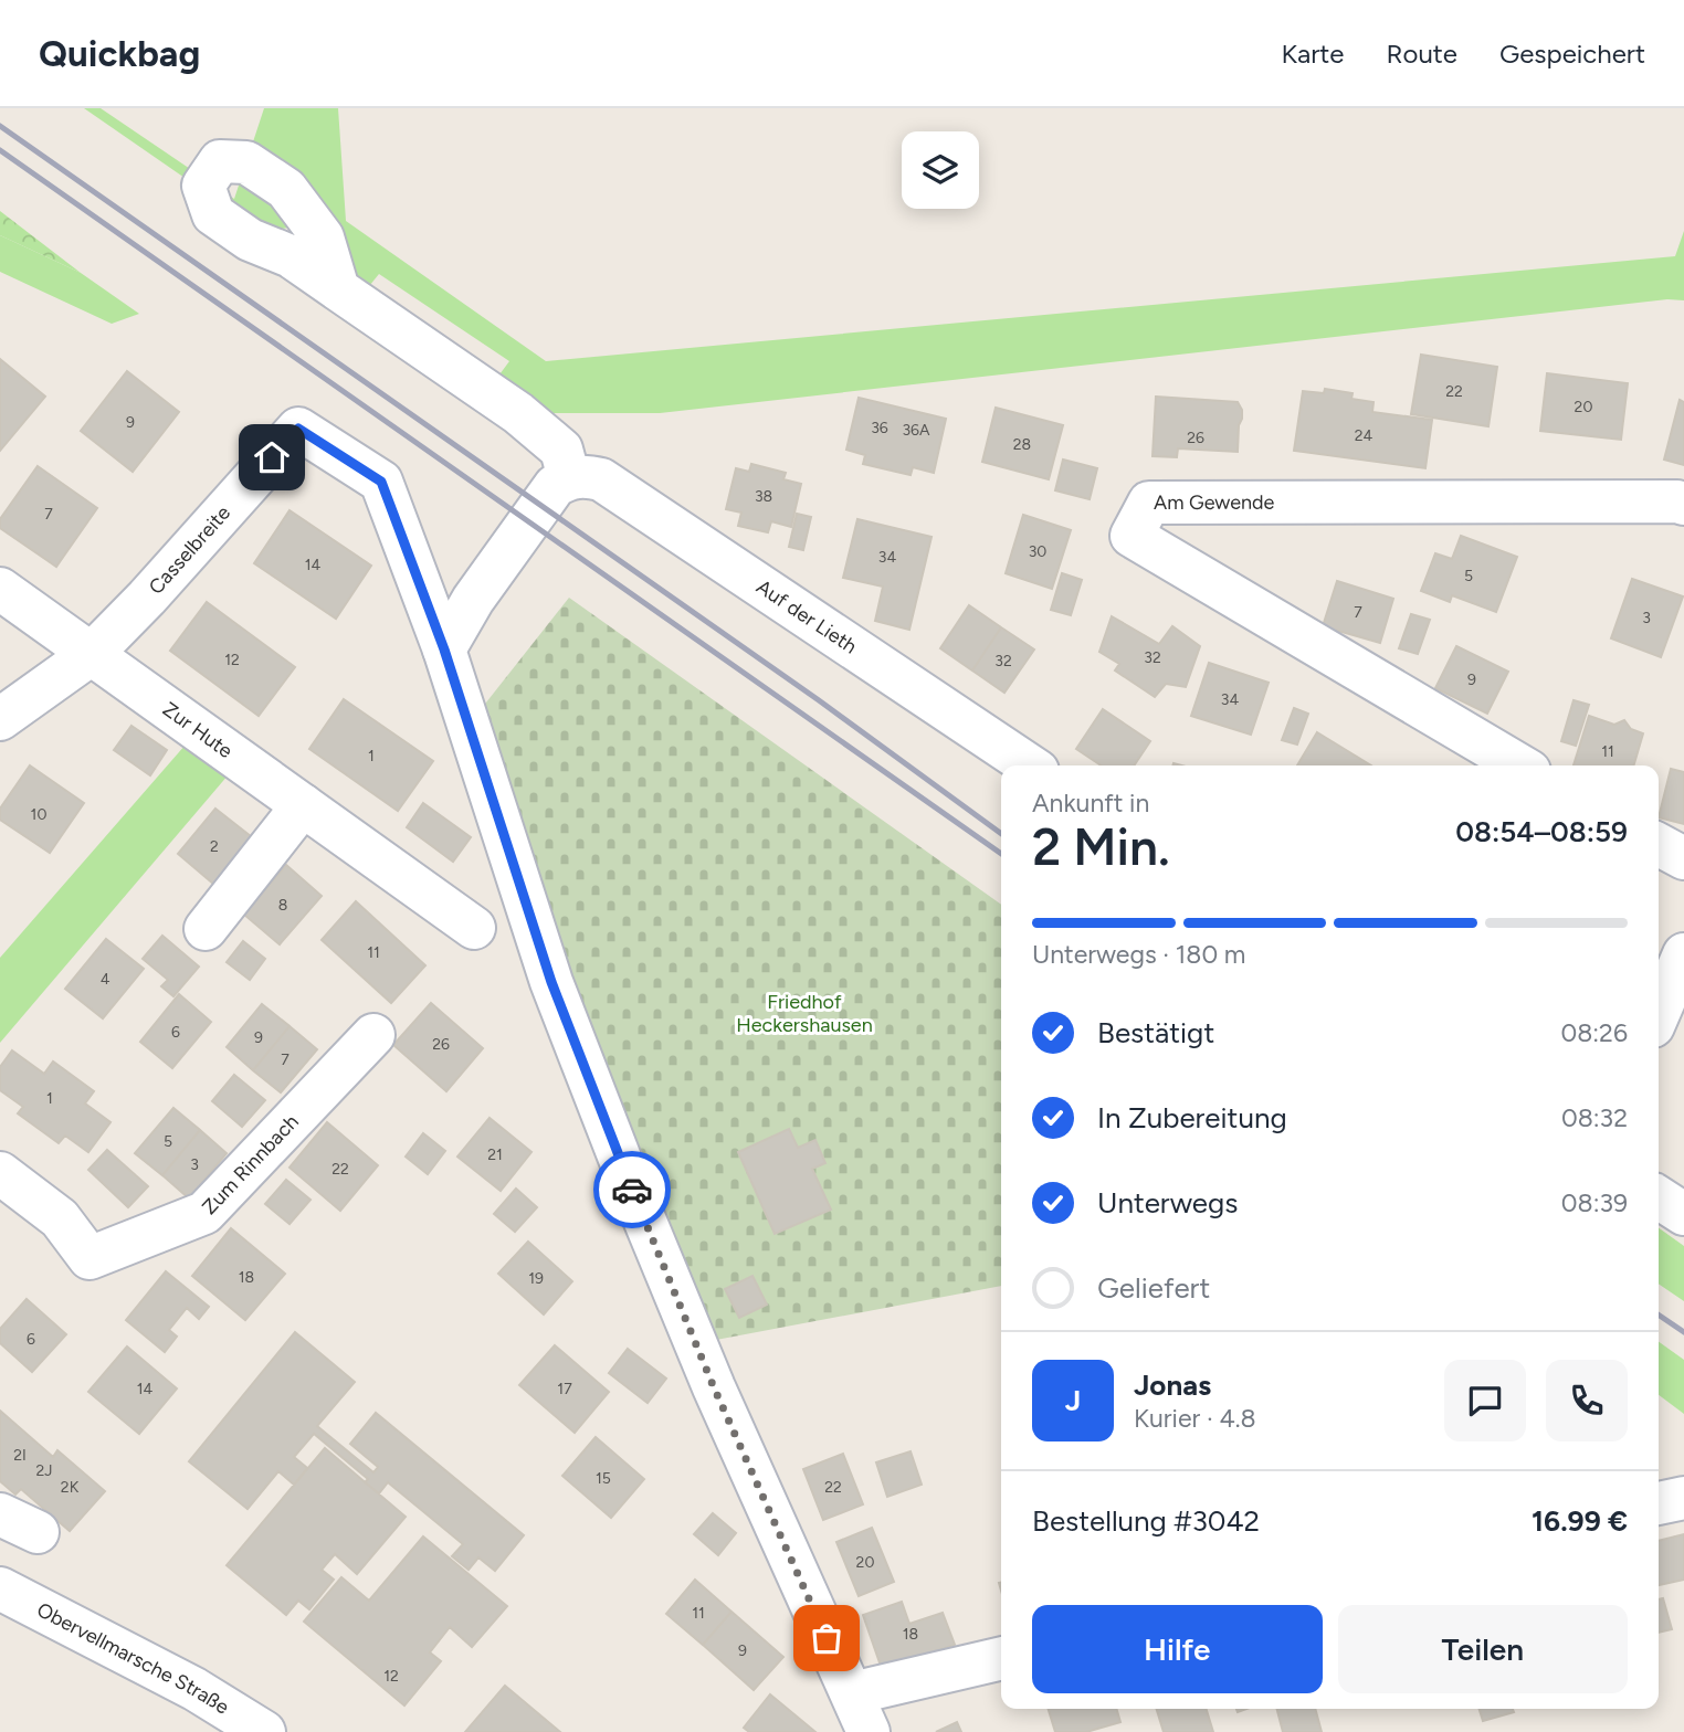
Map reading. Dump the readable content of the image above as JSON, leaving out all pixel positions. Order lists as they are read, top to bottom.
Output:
{
  "streets": {
    "street": [
      "Am Gewende",
      "Casselbreite",
      "Auf der Lieth",
      "Zur Hute",
      "Zum Rinnbach",
      "Obervellmarsche Straße"
    ]
  },
  "crossings": [
    ["Casselbreite", "Zur Hute"]
  ],
  "parks": ["Friedhof Heckershausen"],
  "house_numbers": [
    "22",
    "20",
    "9",
    "36",
    "36A",
    "24",
    "26",
    "28",
    "38",
    "7",
    "30",
    "34",
    "14",
    "5",
    "7",
    "3",
    "32",
    "12",
    "32",
    "9",
    "34",
    "11",
    "1",
    "10",
    "2",
    "8",
    "11",
    "4",
    "6",
    "9",
    "26",
    "7",
    "1",
    "5",
    "21",
    "3",
    "22",
    "18",
    "19",
    "6",
    "14",
    "17",
    "2I",
    "2J",
    "15",
    "2K",
    "22",
    "20",
    "11",
    "18",
    "9",
    "12"
  ],
  "page": {
    "header": "Quickbag",
    "nav": ["Karte", "Route", "Gespeichert"],
    "heading": ["2 Min.", "Ankunft in", "08:54–08:59"],
    "panel": [
      "Jonas",
      "Kurier · 4.8",
      "Bestellung #3042",
      "16.99 €"
    ],
    "bar": "Unterwegs · 180 m",
    "list": [
      ["Bestätigt", "08:26"],
      ["In Zubereitung", "08:32"],
      ["Unterwegs", "08:39"],
      "Geliefert"
    ],
    "round": "J",
    "buttons": ["Hilfe", "Teilen"]
  }
}
